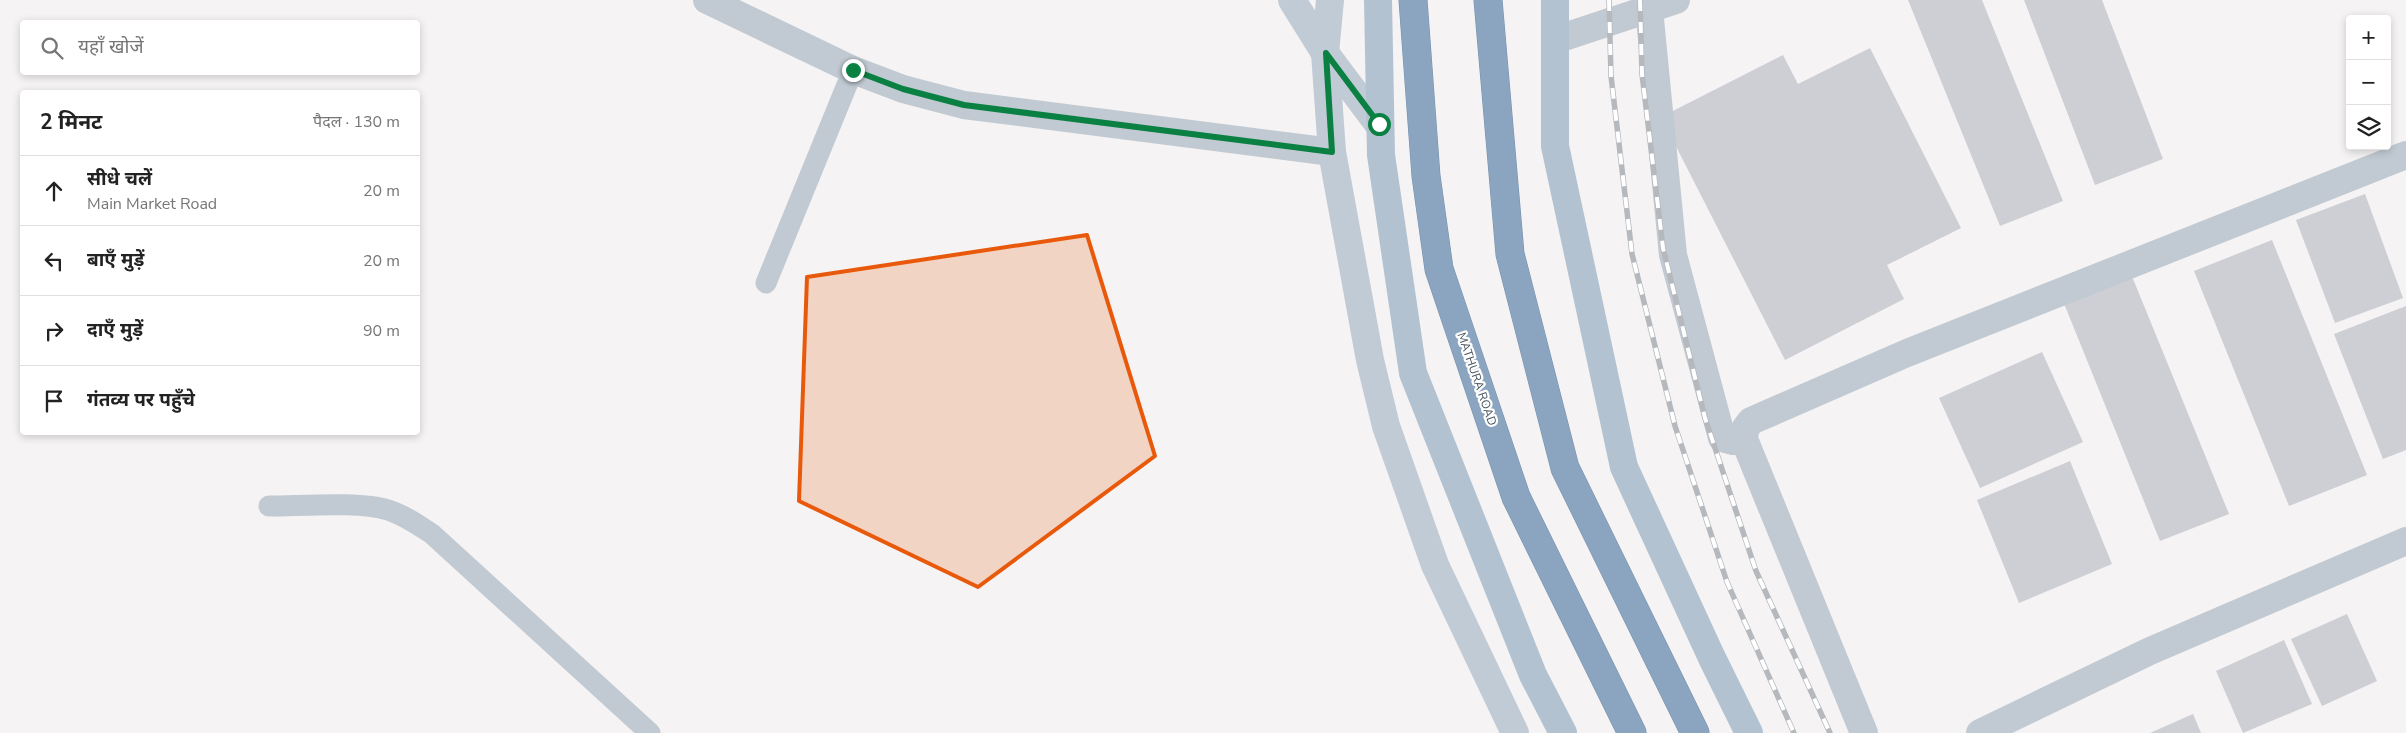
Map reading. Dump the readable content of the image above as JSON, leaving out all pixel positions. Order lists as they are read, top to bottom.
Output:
{
  "streets": {
    "highway": ["MATHURA ROAD"]
  },
  "page": {
    "map_buttons": ["+", "−"],
    "search": "यहाँ खोजें",
    "heading": ["2 मिनट", "पैदल · 130 m"],
    "list": [
      ["सीधे चलें", "Main Market Road", "20 m"],
      ["बाएँ मुड़ें", "20 m"],
      ["दाएँ मुड़ें", "90 m"],
      "गंतव्य पर पहुँचे"
    ]
  }
}
